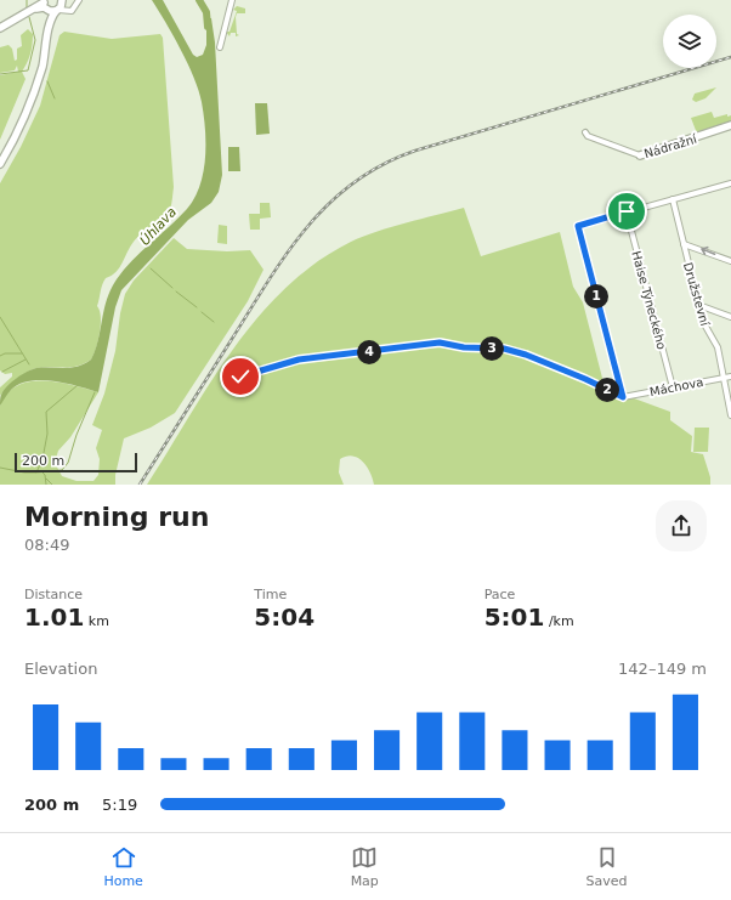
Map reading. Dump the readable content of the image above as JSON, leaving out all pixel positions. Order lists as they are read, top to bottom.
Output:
{
  "streets": {
    "main road": ["Nádražní"],
    "street": ["Družstevní", "Haise Týneckého", "Máchova"]
  },
  "crossings": [
    ["Družstevní", "Máchova"],
    ["Haise Týneckého", "Máchova"]
  ],
  "water": ["Úhlava"],
  "scale_bar": "200 m",
  "page": {
    "pins": [
      "1",
      "3",
      "4",
      "2"
    ],
    "scale": "200 m",
    "heading": ["Morning run", "08:49"],
    "stats": [
      ["Distance", "1.01 km"],
      ["Time", "5:04"],
      ["Pace", "5:01 /km"]
    ],
    "chart": ["Elevation", "142–149 m"],
    "list": [
      {
        "name": "200 m",
        "note": "5:19"
      }
    ],
    "tabs": ["Home", "Map", "Saved"]
  }
}
